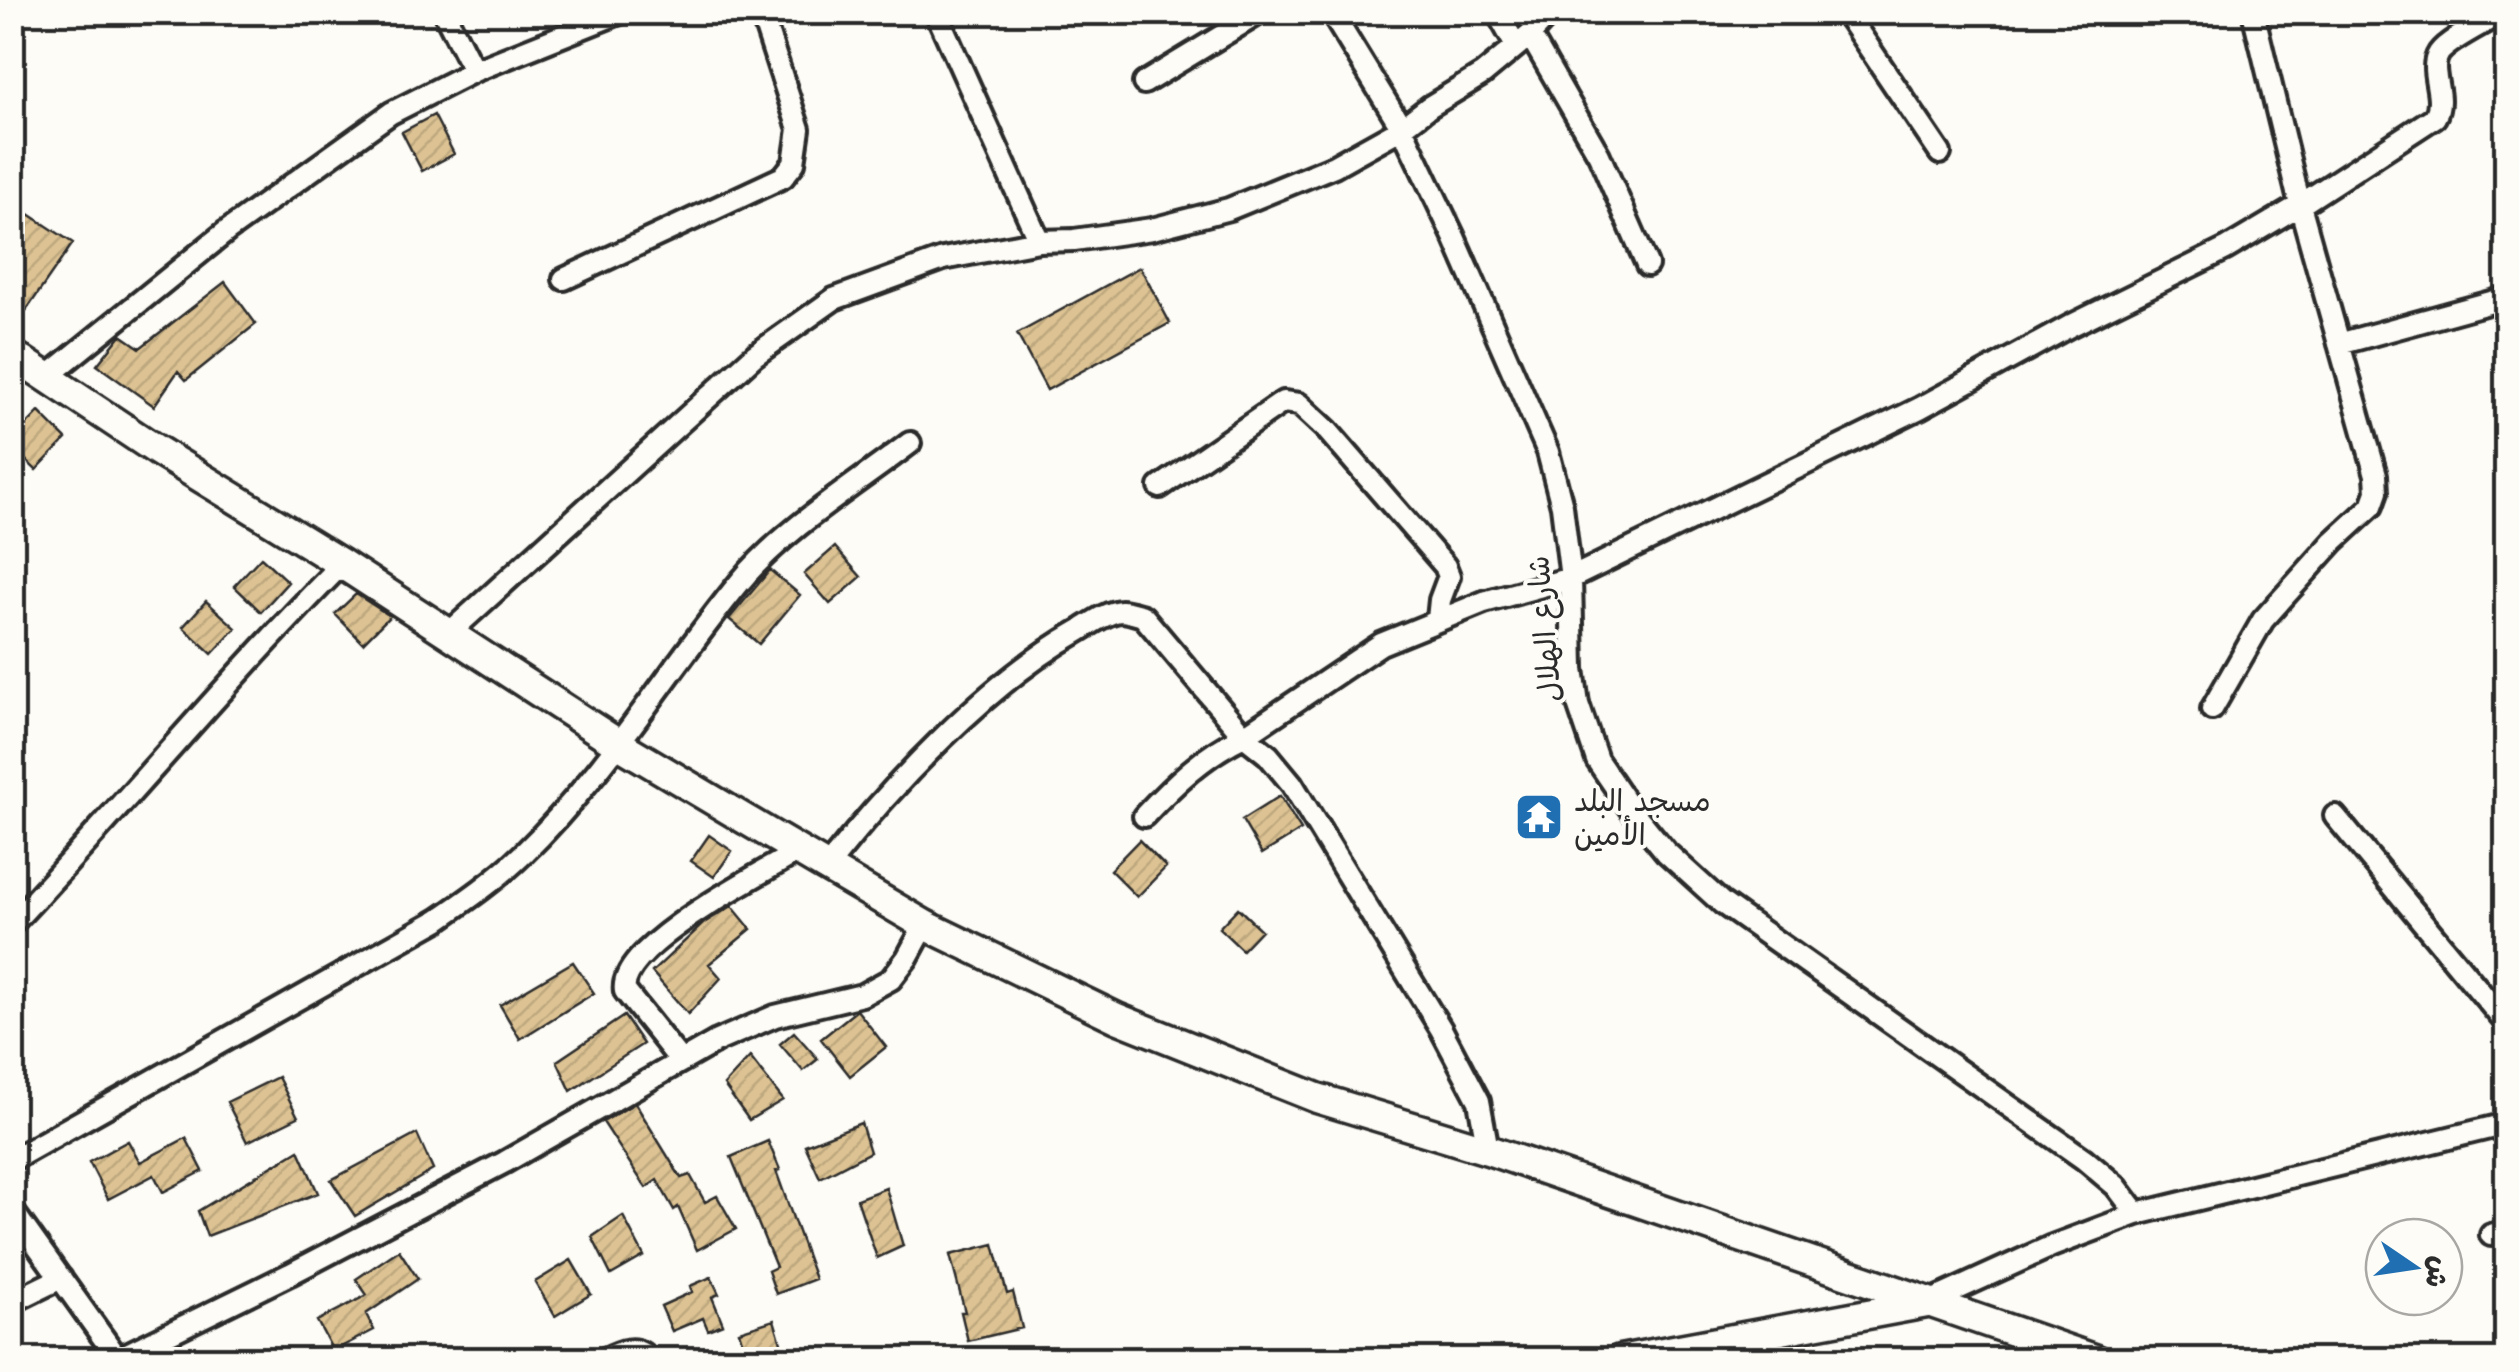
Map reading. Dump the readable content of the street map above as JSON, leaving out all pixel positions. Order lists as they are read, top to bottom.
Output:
{
  "streets": {
    "street": ["شارع الهلال"]
  },
  "places": {
    "temple": ["مسجد البلد الأمين"]
  },
  "north": "right"
}
